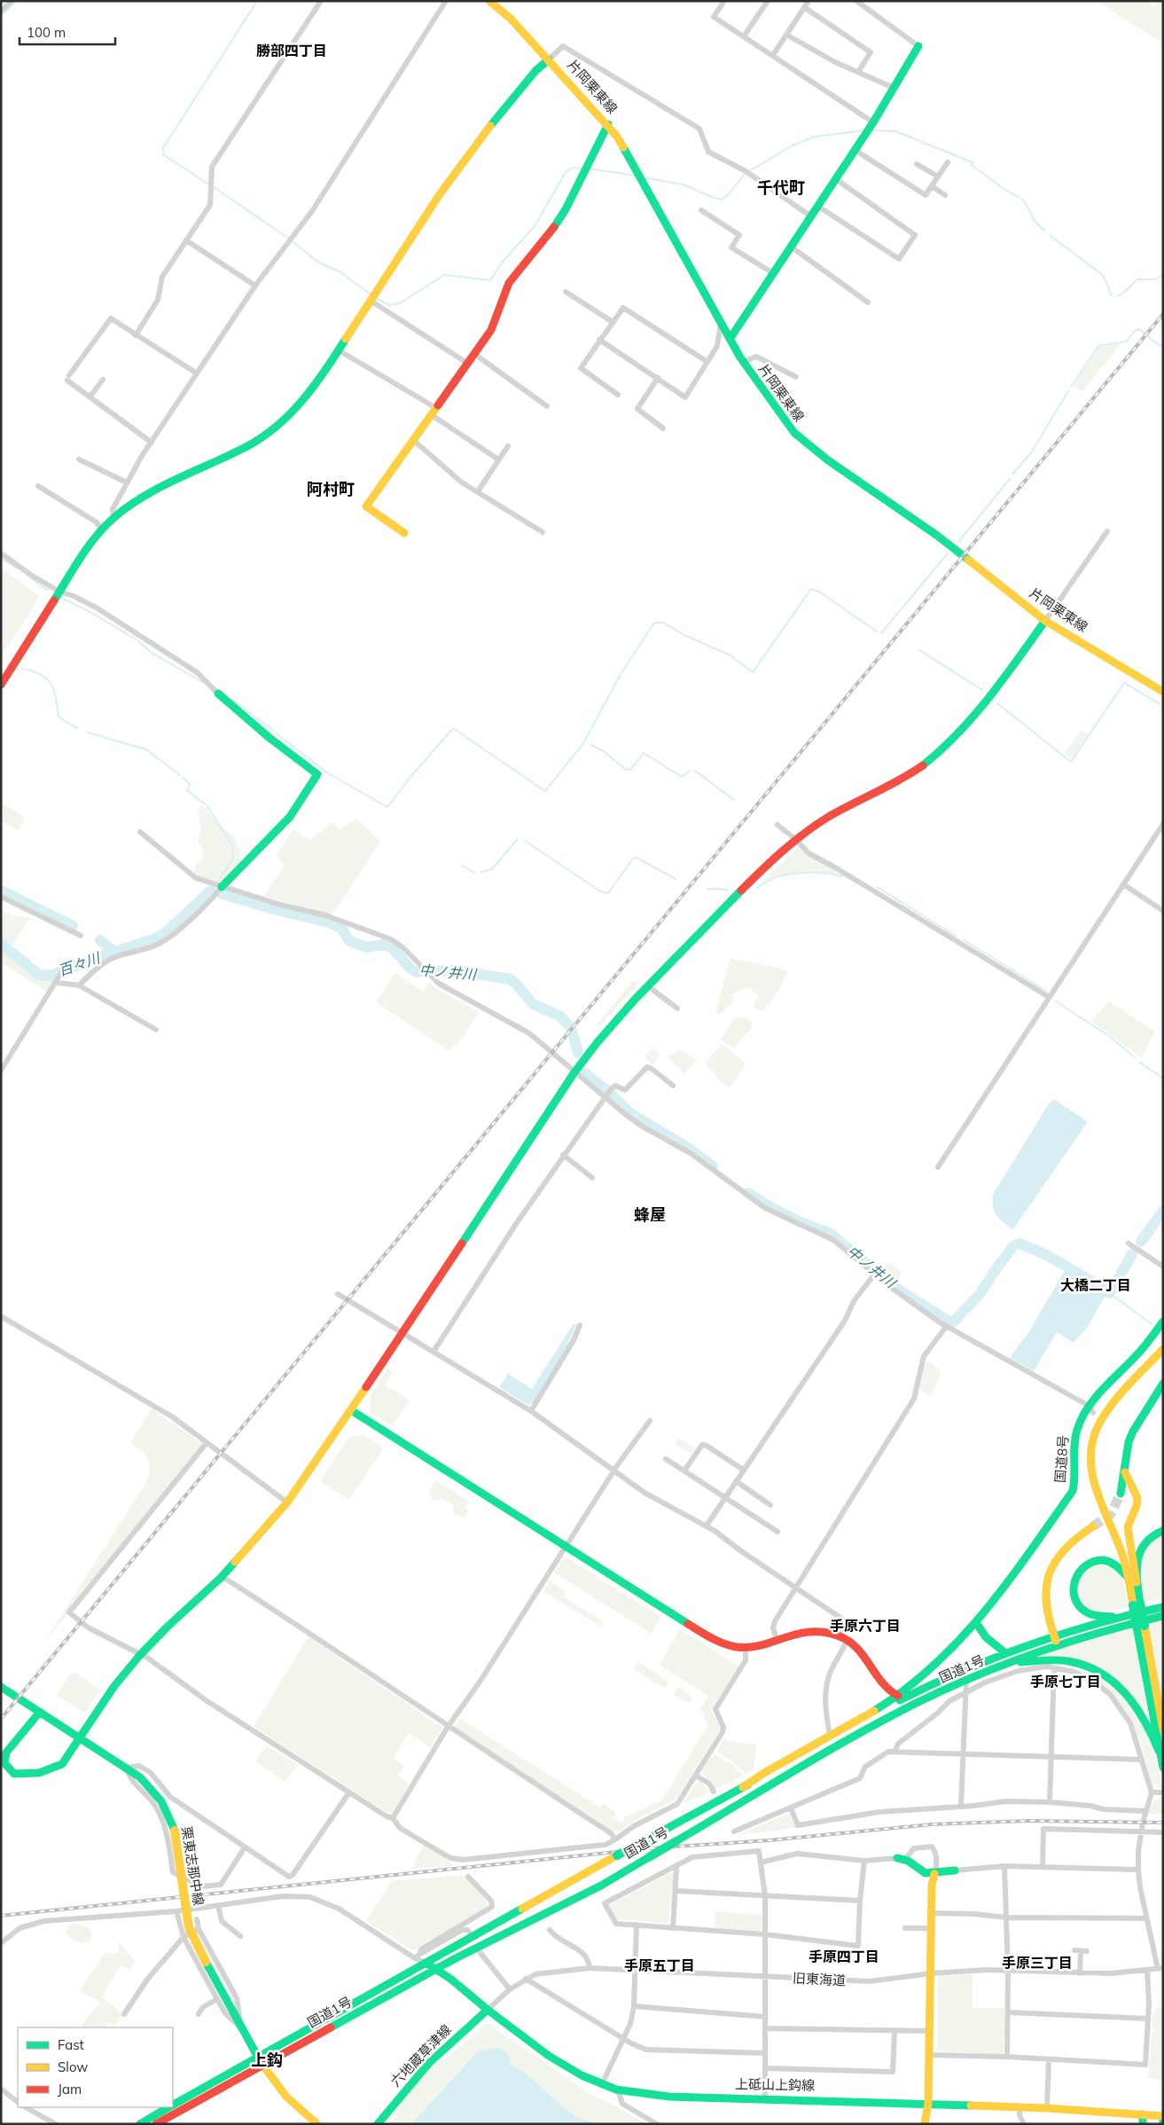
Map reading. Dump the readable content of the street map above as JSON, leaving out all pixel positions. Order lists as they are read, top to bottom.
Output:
{
  "streets": {
    "main road": [
      "片岡栗東線",
      "国道8号",
      "国道1号",
      "栗東志那中線",
      "六地蔵草津線",
      "上砥山上鈎線"
    ],
    "street": ["旧東海道"]
  },
  "crossings": [
    ["国道8号", "国道1号"],
    ["国道1号", "栗東志那中線"],
    ["国道1号", "上砥山上鈎線"],
    ["旧東海道", "六地蔵草津線"],
    ["旧東海道", "上砥山上鈎線"],
    ["六地蔵草津線", "上砥山上鈎線"]
  ],
  "districts": [
    "勝部四丁目",
    "千代町",
    "阿村町",
    "蜂屋",
    "大橋二丁目",
    "手原六丁目",
    "手原七丁目",
    "手原四丁目",
    "手原三丁目",
    "手原五丁目",
    "上鈎"
  ],
  "water": ["百々川", "中ノ井川"],
  "legend": ["Fast", "Slow", "Jam"],
  "scale_bar": "100 m"
}
